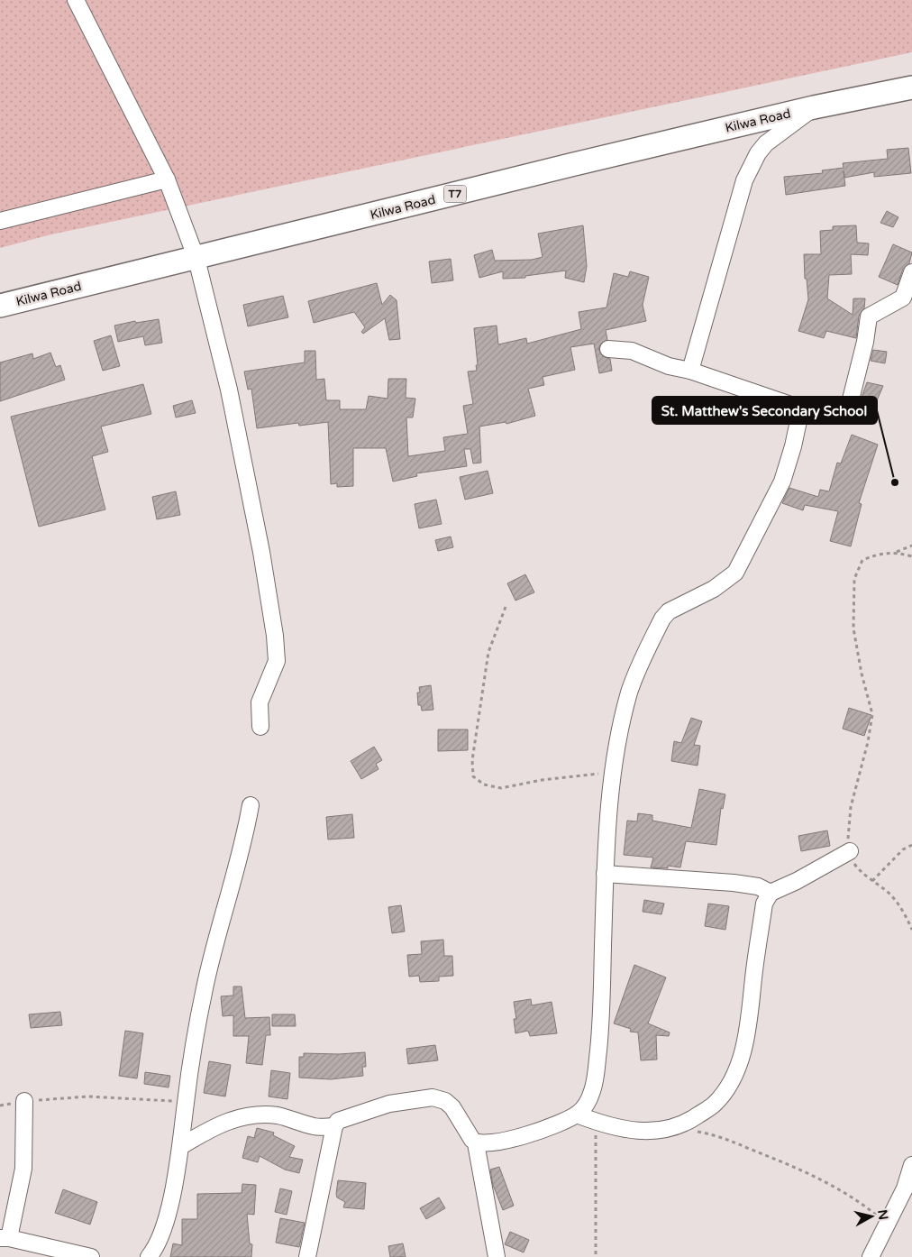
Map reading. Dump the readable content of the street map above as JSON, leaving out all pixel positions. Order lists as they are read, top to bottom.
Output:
{
  "streets": {
    "highway": ["Kilwa Road", "T7"]
  },
  "places": ["St. Matthew's Secondary School"],
  "north": "right"
}
